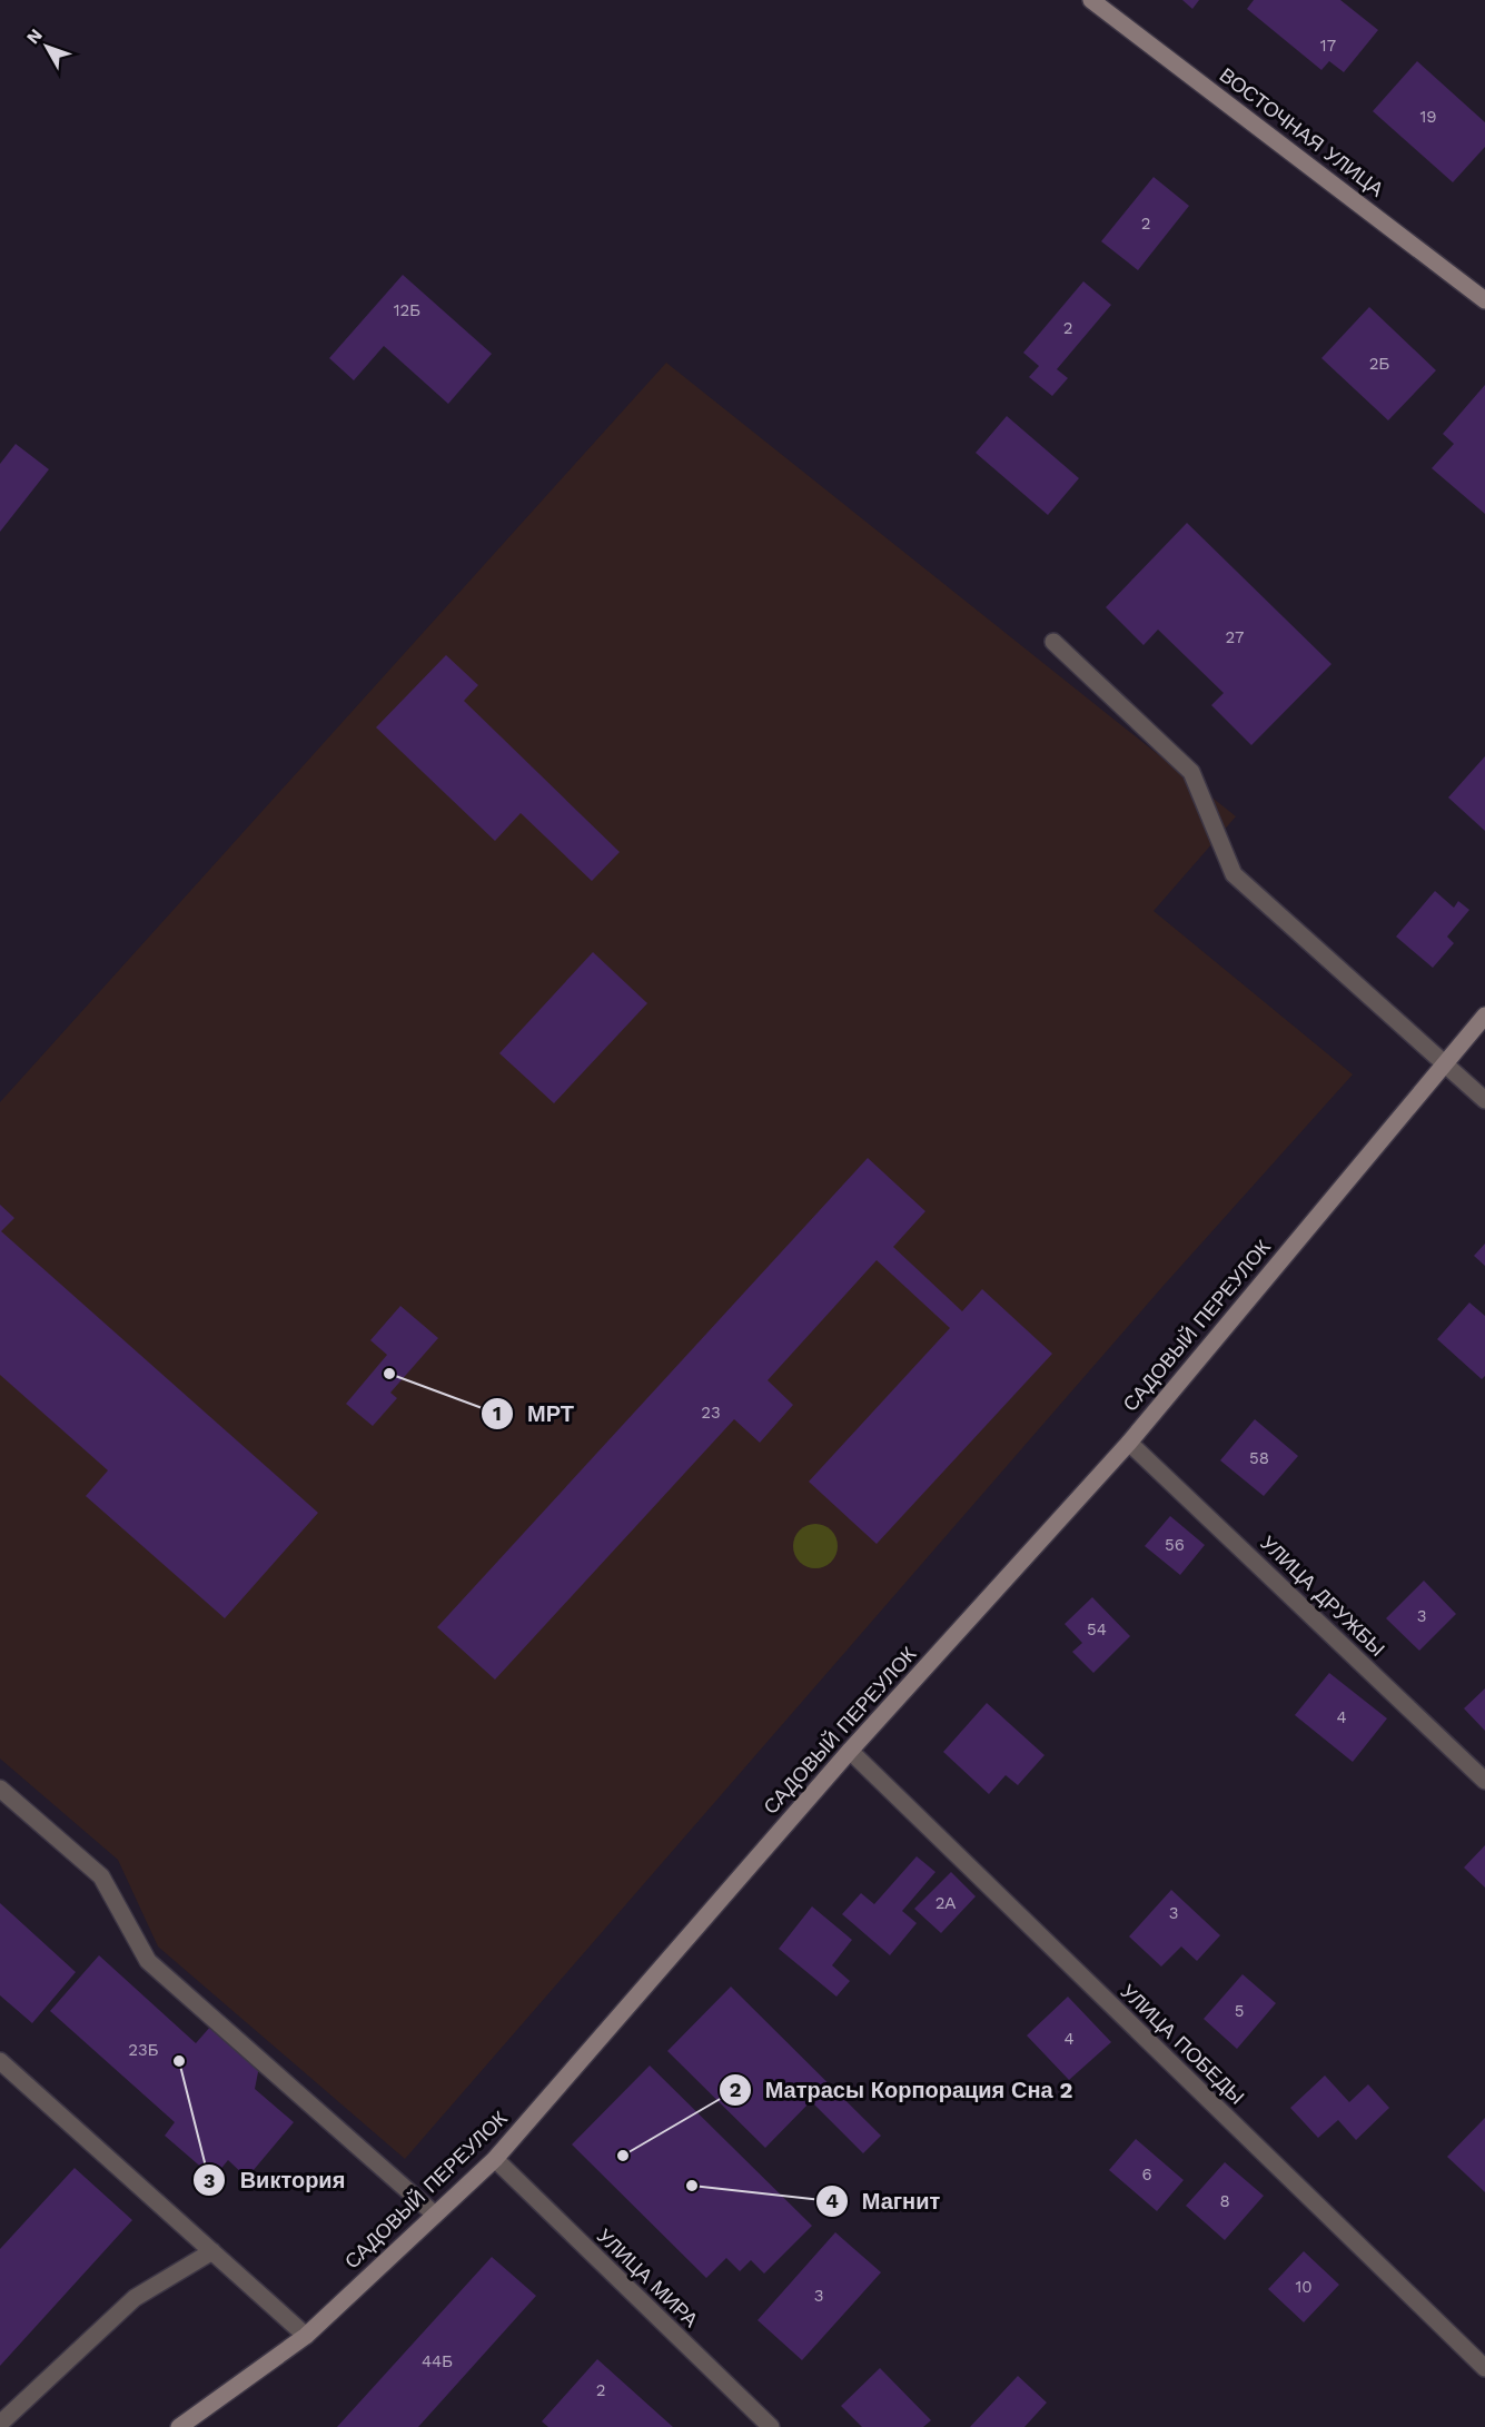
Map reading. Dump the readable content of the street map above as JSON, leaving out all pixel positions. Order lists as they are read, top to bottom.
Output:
{
  "streets": {
    "street": [
      "ВОСТОЧНАЯ УЛИЦА",
      "САДОВЫЙ ПЕРЕУЛОК",
      "УЛИЦА ДРУЖБЫ",
      "УЛИЦА ПОБЕДЫ",
      "УЛИЦА МИРА"
    ]
  },
  "crossings": [
    ["САДОВЫЙ ПЕРЕУЛОК", "УЛИЦА ДРУЖБЫ"],
    ["САДОВЫЙ ПЕРЕУЛОК", "УЛИЦА ПОБЕДЫ"],
    ["САДОВЫЙ ПЕРЕУЛОК", "УЛИЦА МИРА"]
  ],
  "places": [
    "МРТ",
    "Виктория",
    "Матрасы Корпорация Сна 2",
    "Магнит"
  ],
  "house_numbers": [
    "17",
    "19",
    "2",
    "12Б",
    "2",
    "2Б",
    "27",
    "23",
    "58",
    "56",
    "3",
    "54",
    "4",
    "2А",
    "3",
    "5",
    "4",
    "23Б",
    "6",
    "8",
    "10",
    "3",
    "44Б",
    "2"
  ],
  "north": "top left"
}
